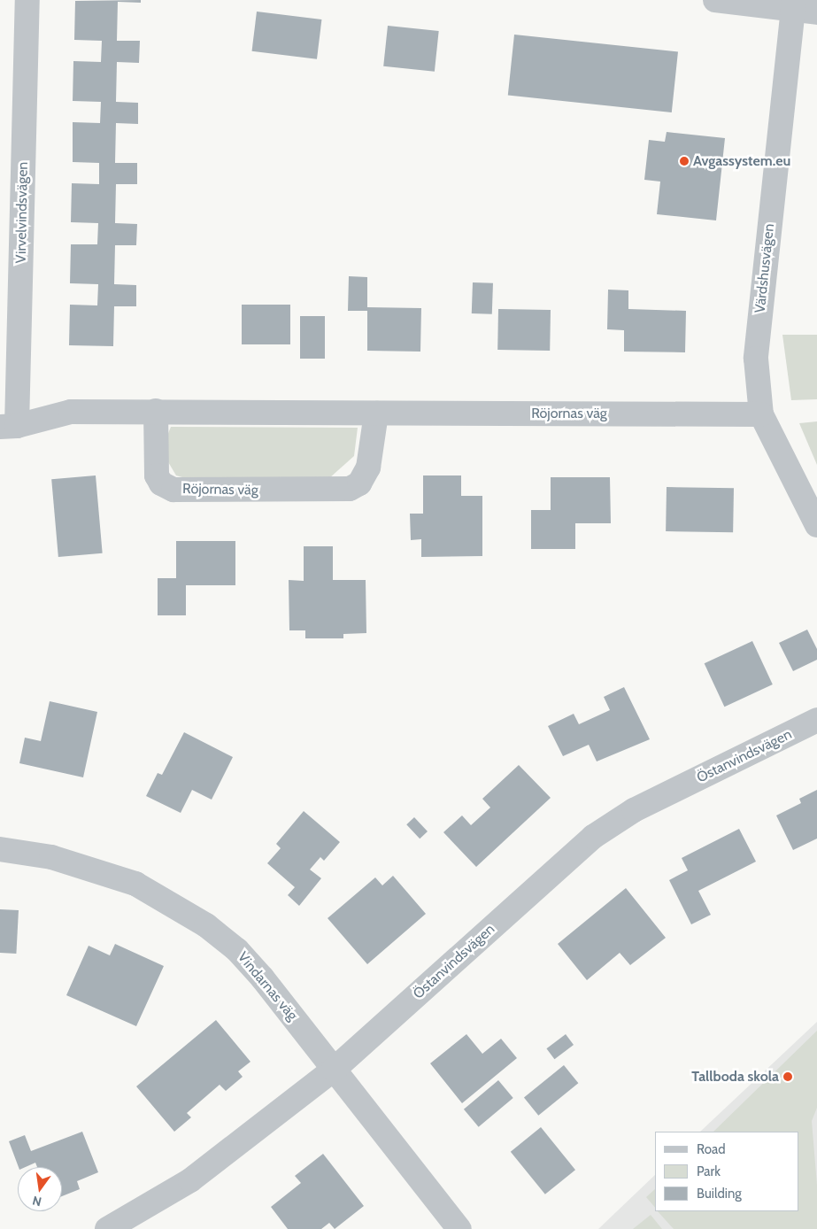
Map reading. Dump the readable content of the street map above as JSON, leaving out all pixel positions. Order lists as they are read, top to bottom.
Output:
{
  "streets": {
    "street": [
      "Virvelvindsvägen",
      "Värdshusvägen",
      "Röjornas väg",
      "Östanvindsvägen",
      "Vindarnas väg"
    ]
  },
  "crossings": [
    ["Virvelvindsvägen", "Röjornas väg"],
    ["Värdshusvägen", "Röjornas väg"],
    ["Östanvindsvägen", "Vindarnas väg"]
  ],
  "places": ["Avgassystem.eu", "Tallboda skola"],
  "legend": ["Road", "Park", "Building"],
  "north": "bottom"
}
